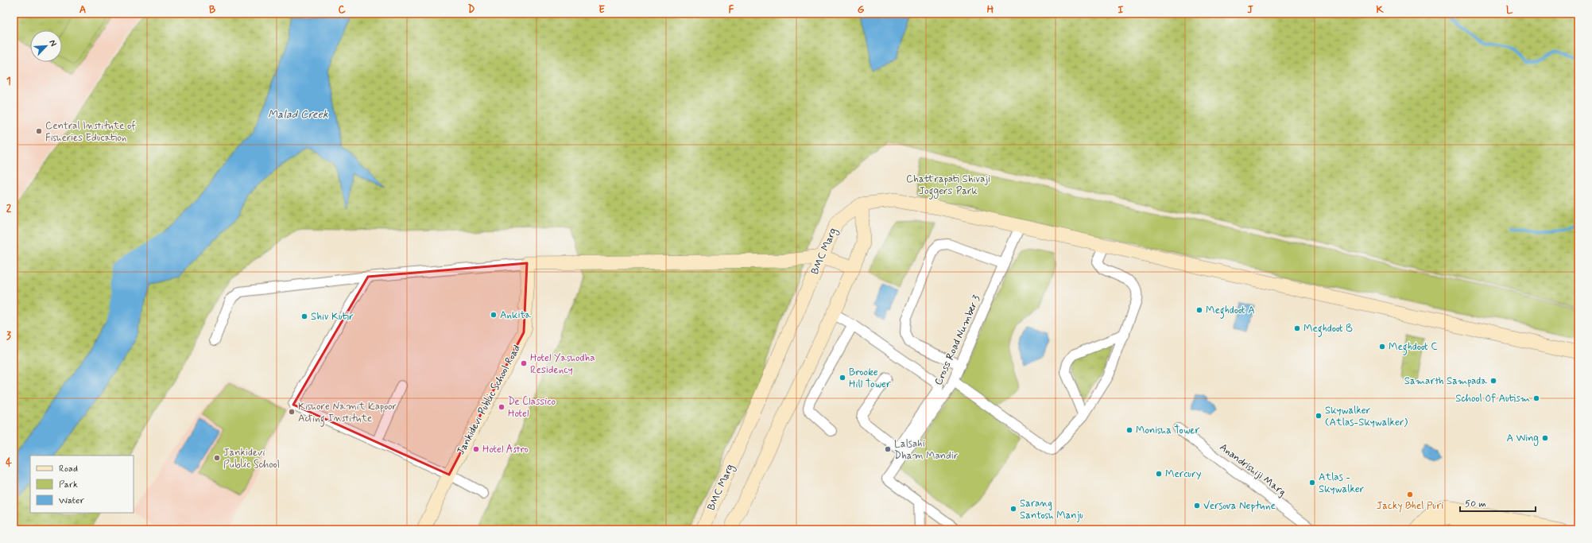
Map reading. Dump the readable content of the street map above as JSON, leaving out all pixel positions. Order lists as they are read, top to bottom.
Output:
{
  "streets": {
    "street": [
      "BMC Marg",
      "Cross Road Number 3",
      "Jankidevi Public School Road",
      "Anandrishiji Marg"
    ]
  },
  "water": ["Malad Creek"],
  "parks": ["Chattrapati Shivaji Joggers Park"],
  "places": [
    "Central Institute of Fisheries Education",
    "Meghdoot A",
    "Ankita",
    "Shiv Kutir",
    "Meghdoot B",
    "Meghdoot C",
    "Hotel Yashodha Residency",
    "Brooke Hill Tower",
    "Samarth Sampada",
    "School Of Autism",
    "De Classico Hotel",
    "Kishore Namit Kapoor Acting Institute",
    "Skywalker (Atlas-Skywalker)",
    "Monisha Tower",
    "A Wing",
    "Hotel Astro",
    "Lalsahi Dham Mandir",
    "Jankidevi Public School",
    "Mercury",
    "Atlas - Skywalker",
    "Jacky Bhel Puri",
    "Versova Neptune",
    "Sarang Santosh Manju"
  ],
  "legend": ["Road", "Park", "Water"],
  "scale_bar": "50 m",
  "north": "top right",
  "grid": {
    "columns": [
      "A",
      "B",
      "C",
      "D",
      "E",
      "F",
      "G",
      "H",
      "I",
      "J",
      "K",
      "L"
    ],
    "rows": [
      "1",
      "2",
      "3",
      "4"
    ]
  }
}
